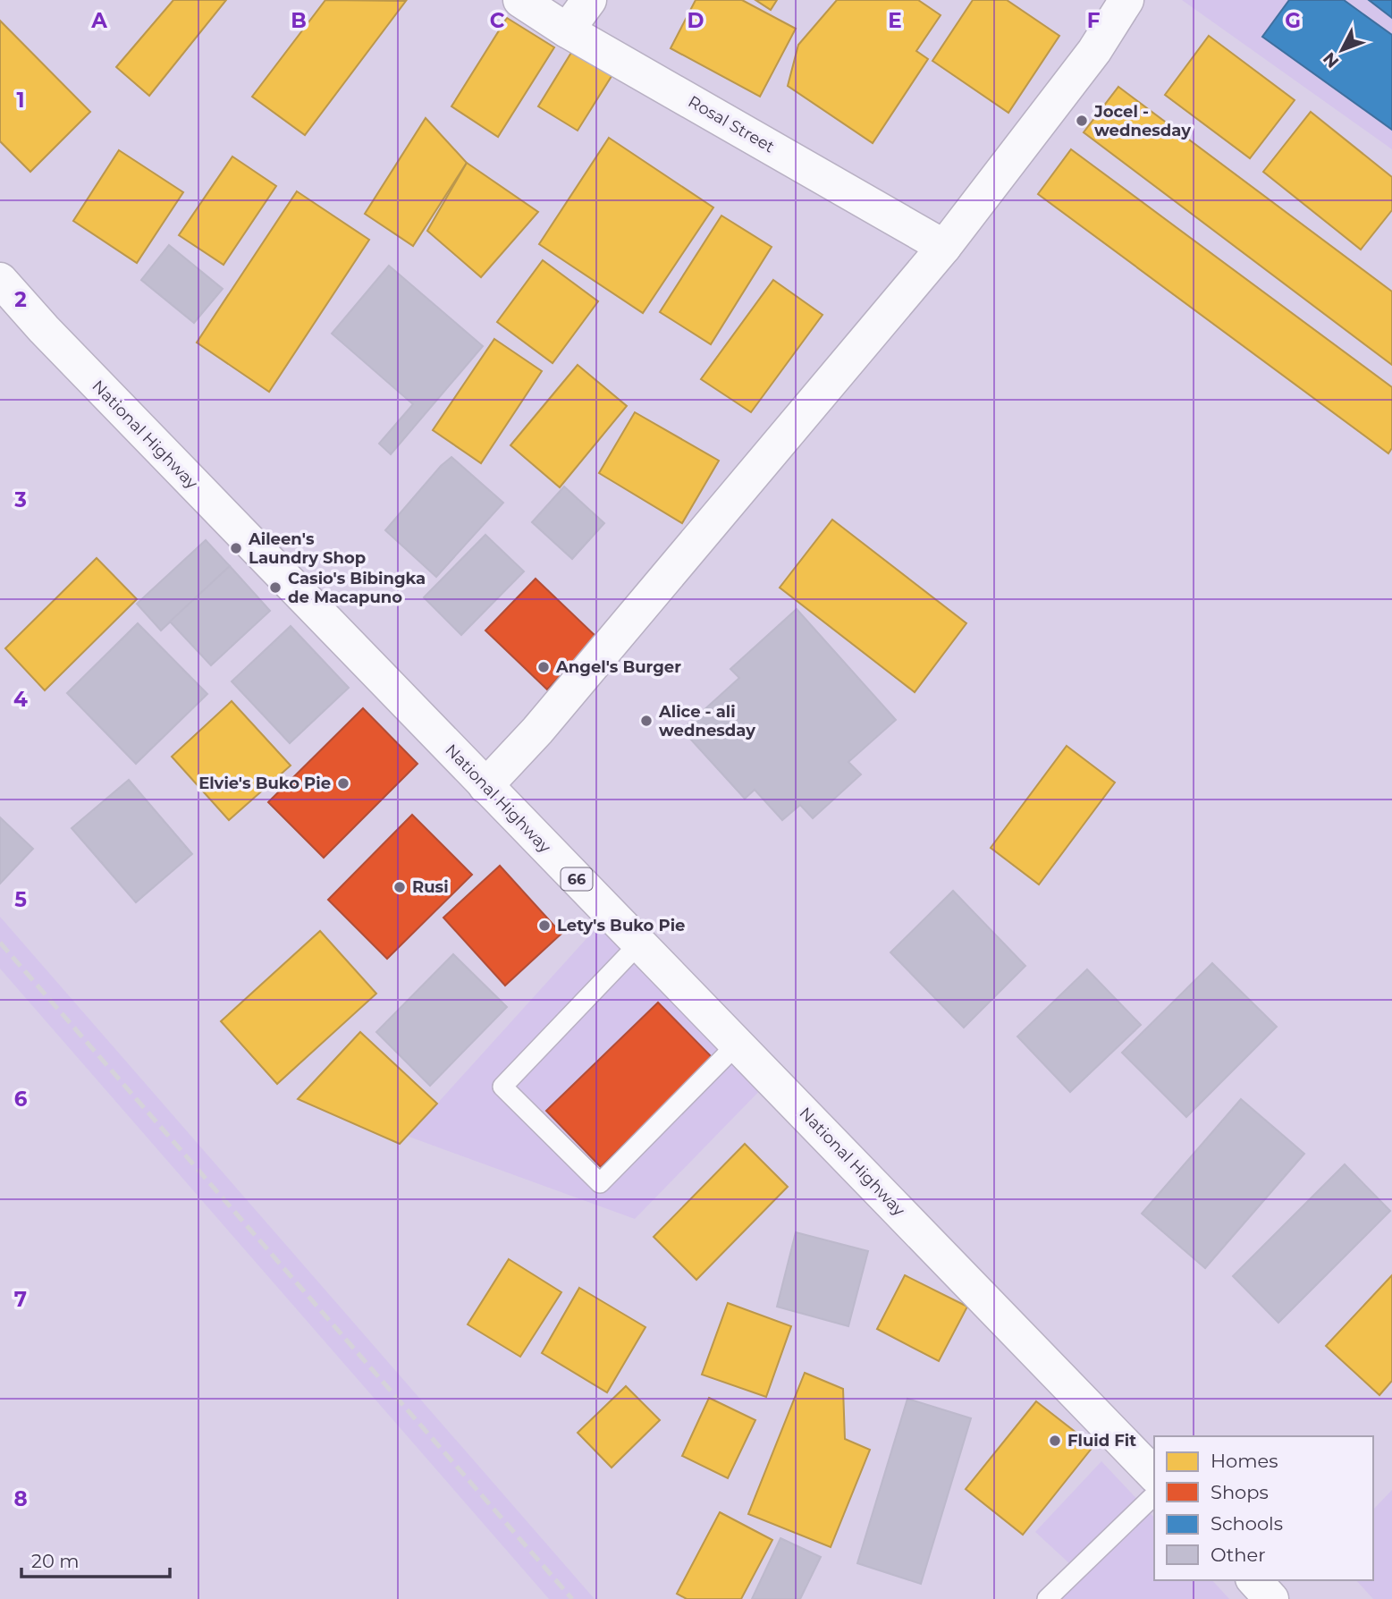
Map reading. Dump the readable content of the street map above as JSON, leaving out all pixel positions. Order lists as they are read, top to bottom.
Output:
{
  "streets": {
    "main road": ["Rosal Street", "National Highway", "66"]
  },
  "places": [
    "Jocel - wednesday",
    "Aileen's Laundry Shop",
    "Casio's Bibingka de Macapuno",
    "Angel's Burger",
    "Alice - ali wednesday",
    "Elvie's Buko Pie",
    "Rusi",
    "Lety's Buko Pie",
    "Fluid Fit"
  ],
  "legend": [
    "Homes",
    "Shops",
    "Schools",
    "Other"
  ],
  "scale_bar": "20 m",
  "north": "bottom left",
  "grid": {
    "columns": [
      "A",
      "B",
      "C",
      "D",
      "E",
      "F",
      "G"
    ],
    "rows": [
      "1",
      "2",
      "3",
      "4",
      "5",
      "6",
      "7",
      "8"
    ]
  }
}
